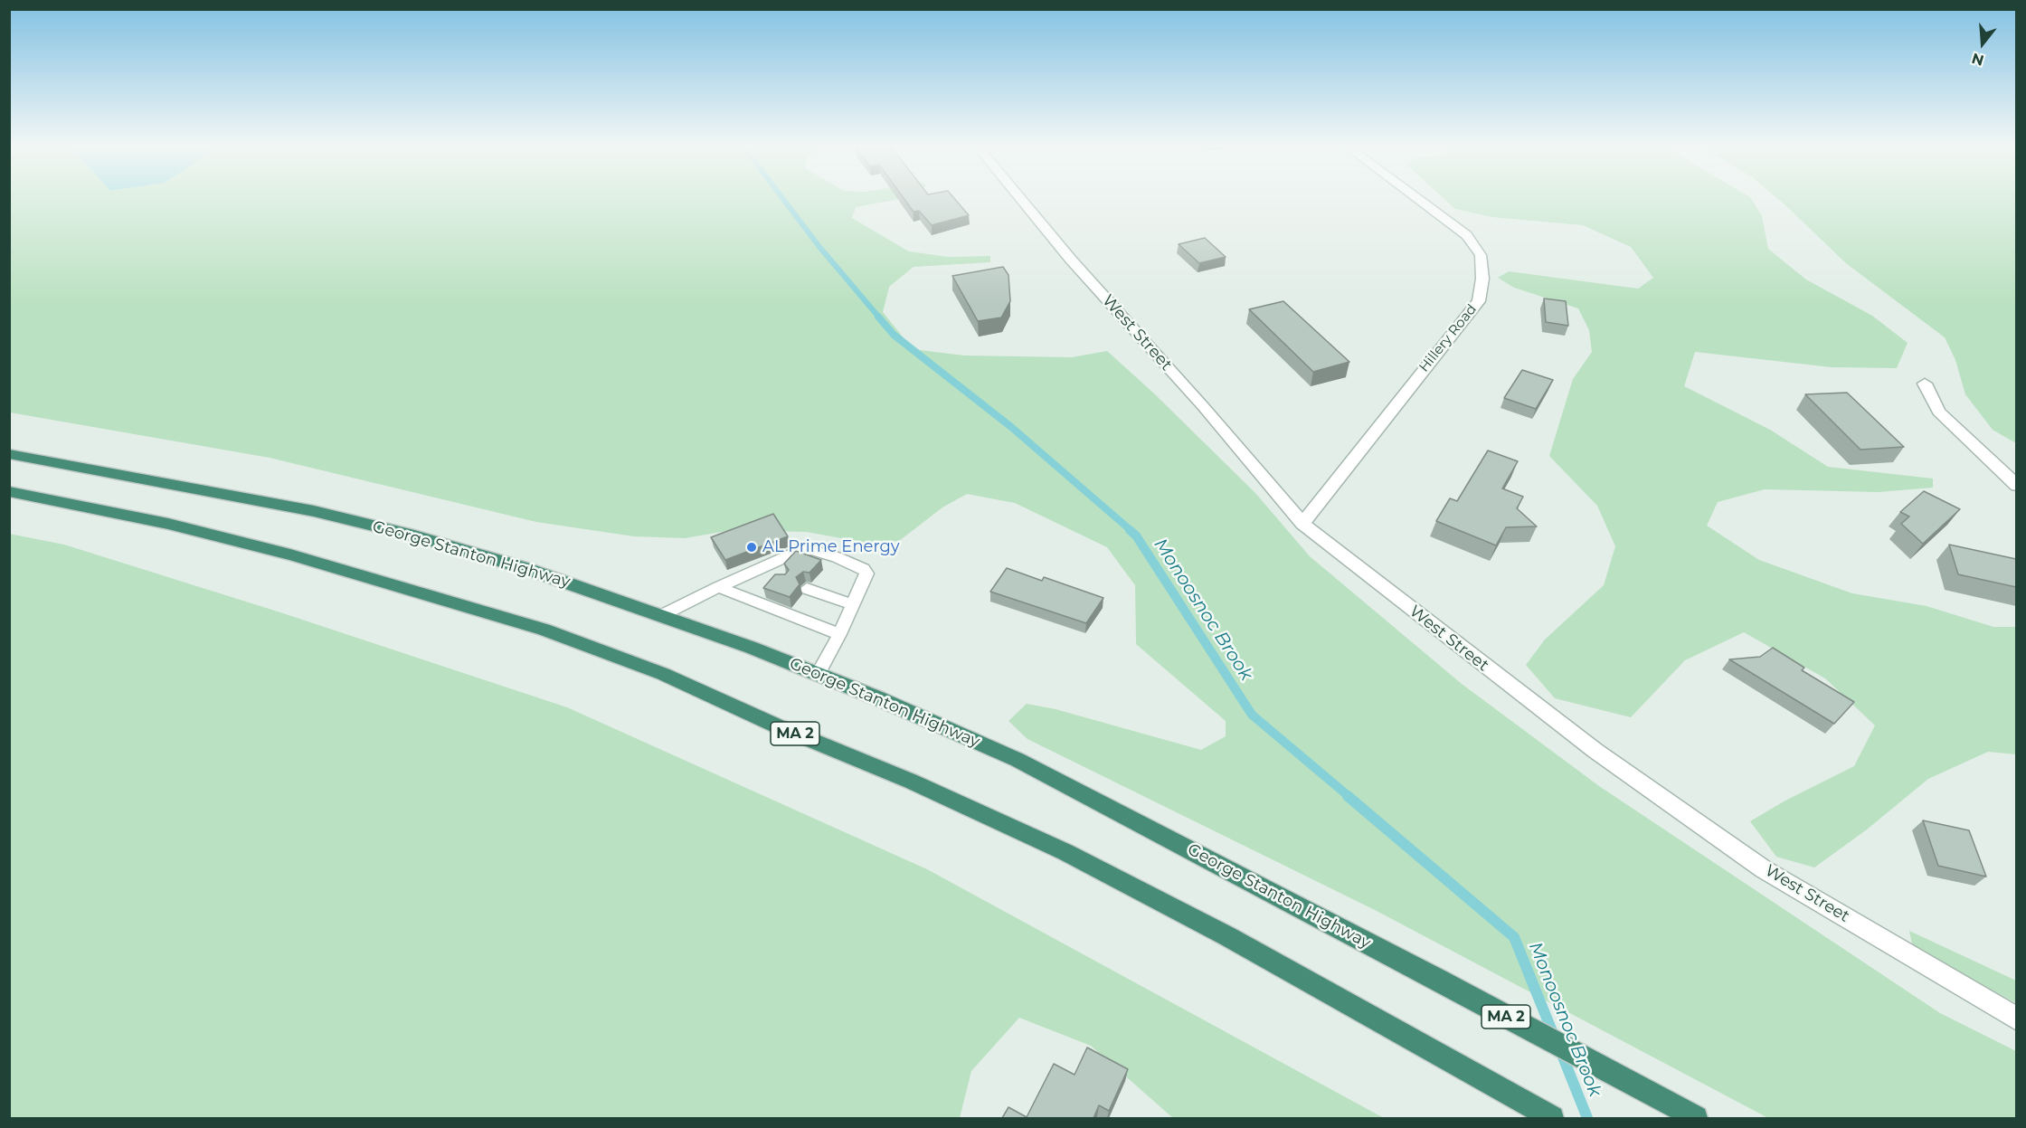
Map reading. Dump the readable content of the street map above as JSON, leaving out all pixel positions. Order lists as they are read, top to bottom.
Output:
{
  "streets": {
    "highway": ["George Stanton Highway", "MA 2"],
    "street": ["West Street", "Hillery Road"]
  },
  "crossings": [
    ["West Street", "Hillery Road"]
  ],
  "water": ["Monoosnoc Brook"],
  "places": ["AL Prime Energy"],
  "north": "bottom"
}
